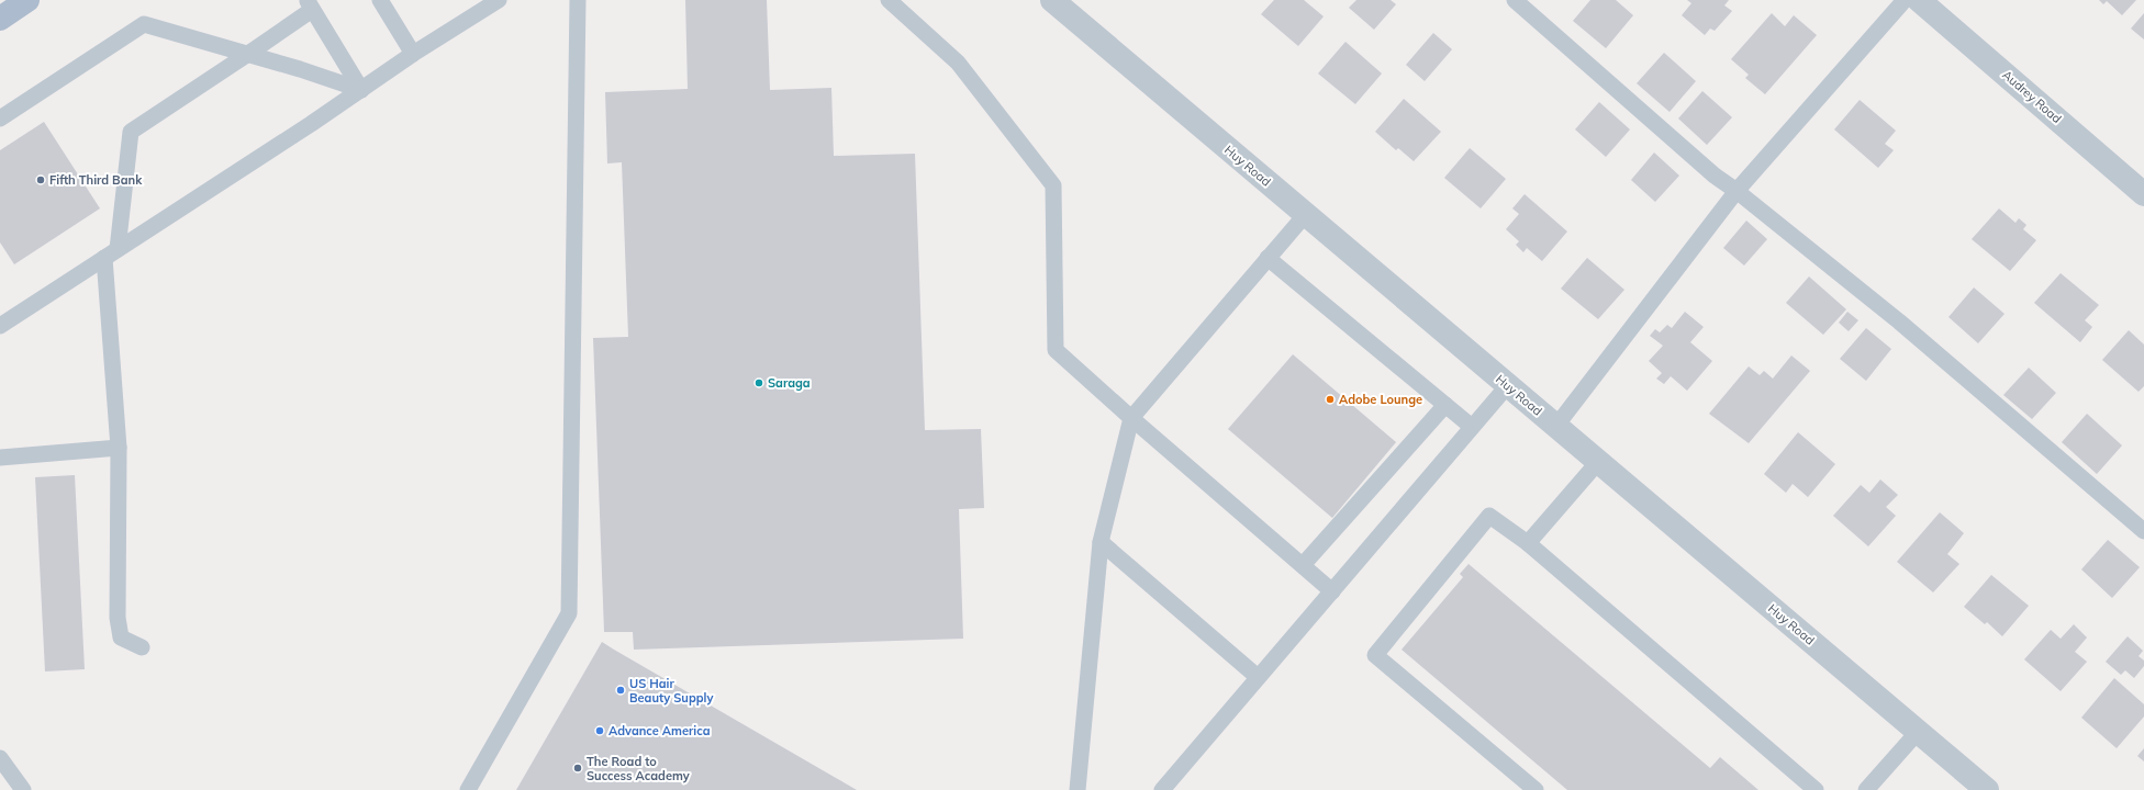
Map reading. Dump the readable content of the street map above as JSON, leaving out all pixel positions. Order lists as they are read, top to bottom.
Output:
{
  "streets": {
    "street": ["Audrey Road", "Huy Road"]
  },
  "places": [
    "Fifth Third Bank",
    "Saraga",
    "Adobe Lounge",
    "US Hair Beauty Supply",
    "Advance America",
    "The Road to Success Academy"
  ]
}
